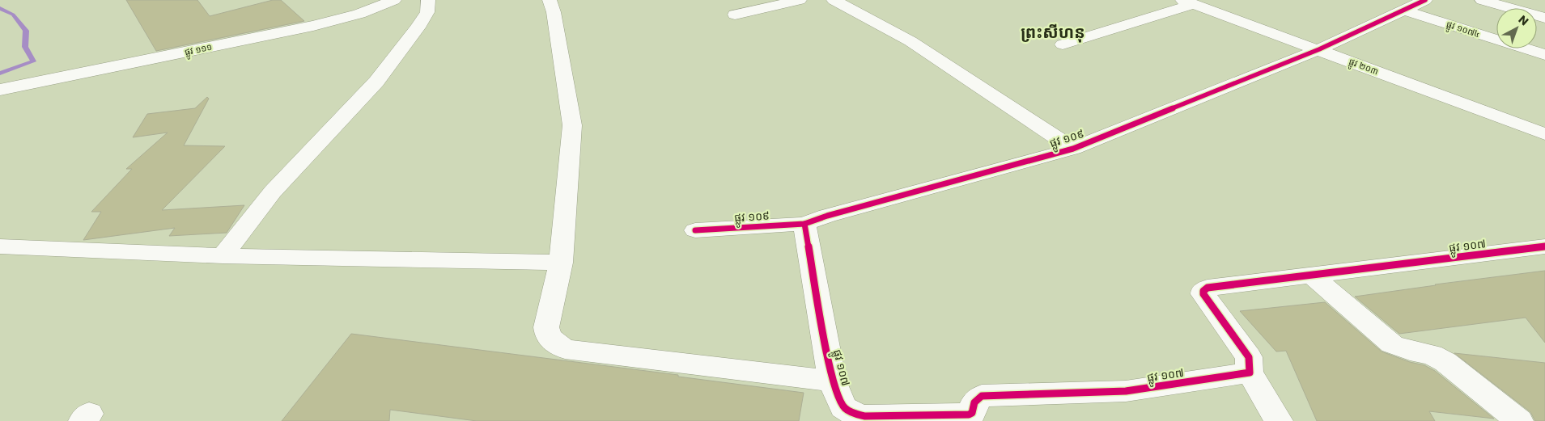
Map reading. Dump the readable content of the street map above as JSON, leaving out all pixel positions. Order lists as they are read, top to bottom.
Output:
{
  "streets": {
    "street": [
      "ផ្លូវ ១០៧៤",
      "ផ្លូវ ១១១",
      "ផ្លូវ ២០៣",
      "ផ្លូវ ១០៩",
      "ផ្លូវ ១០៧"
    ]
  },
  "crossings": [
    ["ផ្លូវ ១០៧៤", "ផ្លូវ ១០៩"],
    ["ផ្លូវ ២០៣", "ផ្លូវ ១០៩"],
    ["ផ្លូវ ១០៩", "ផ្លូវ ១០៧"]
  ],
  "districts": ["ព្រះសីហនុ"],
  "north": "top right"
}
